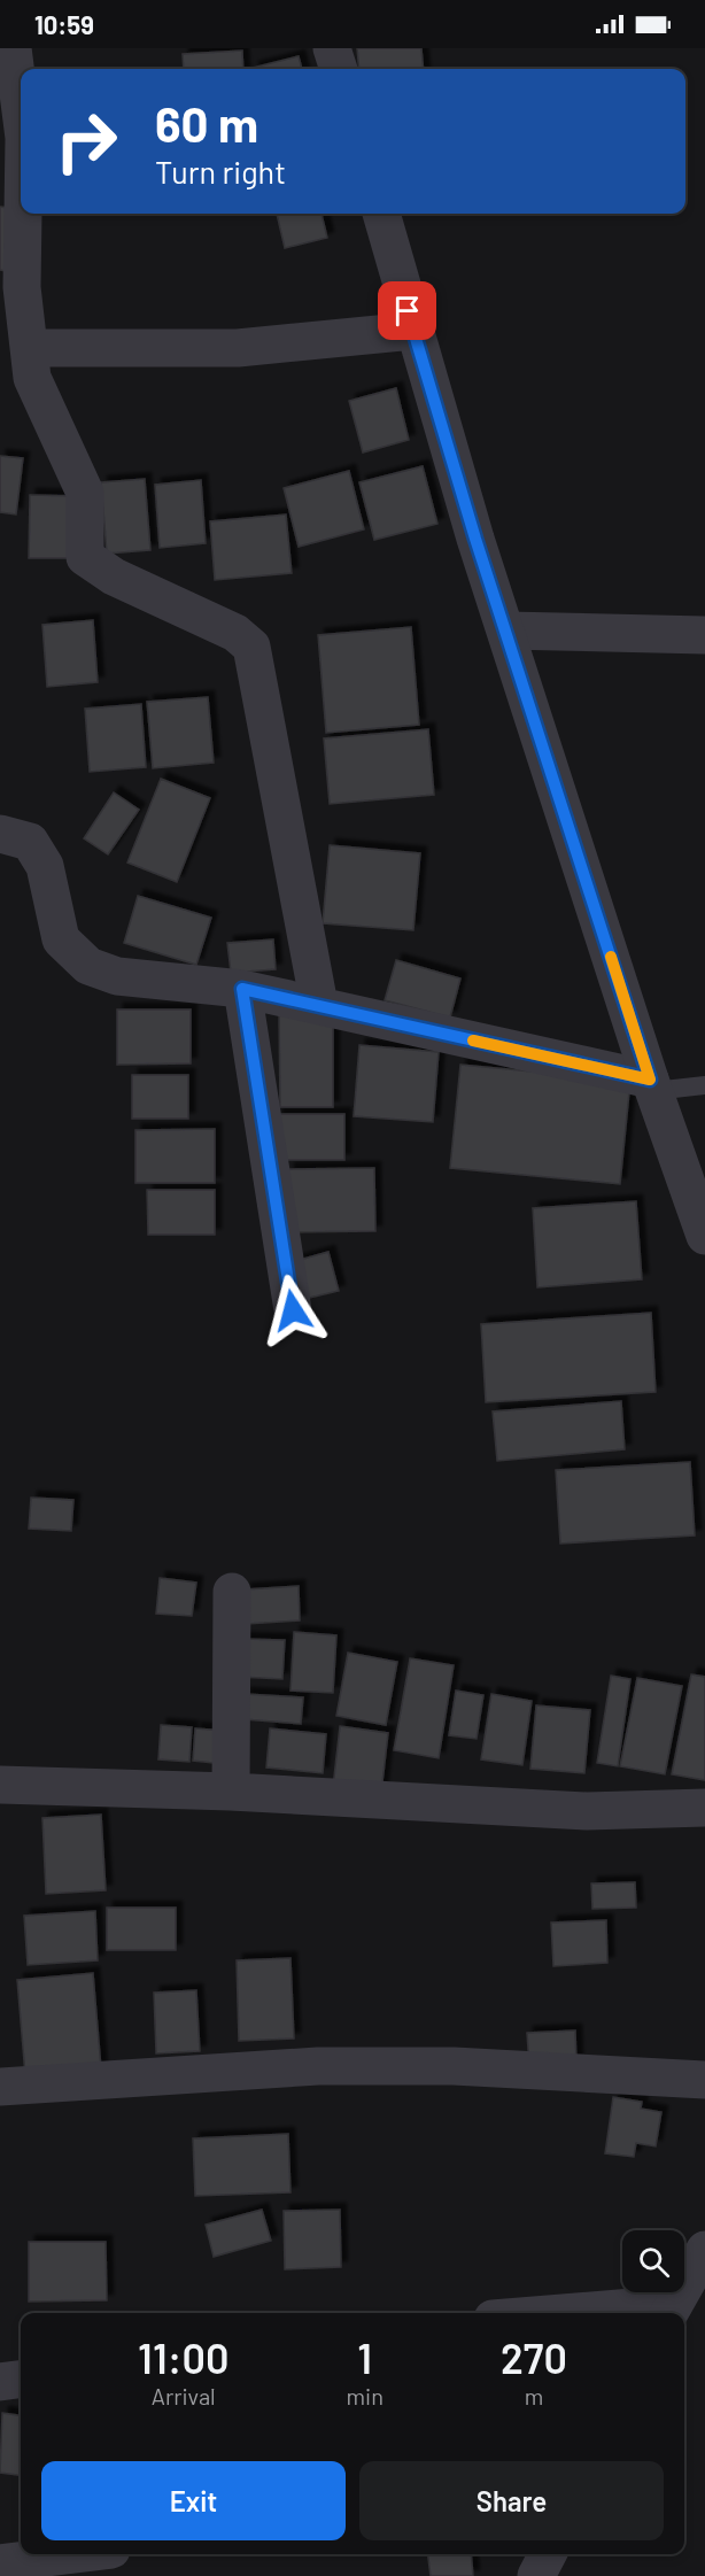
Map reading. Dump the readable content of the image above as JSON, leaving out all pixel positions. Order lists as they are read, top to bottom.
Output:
{
  "page": {
    "status": "10:59",
    "turn": ["60 m", "Turn right"],
    "eta": [
      "11:00",
      "Arrival",
      "1",
      "min",
      "270",
      "m"
    ],
    "buttons": ["Exit", "Share"]
  }
}
